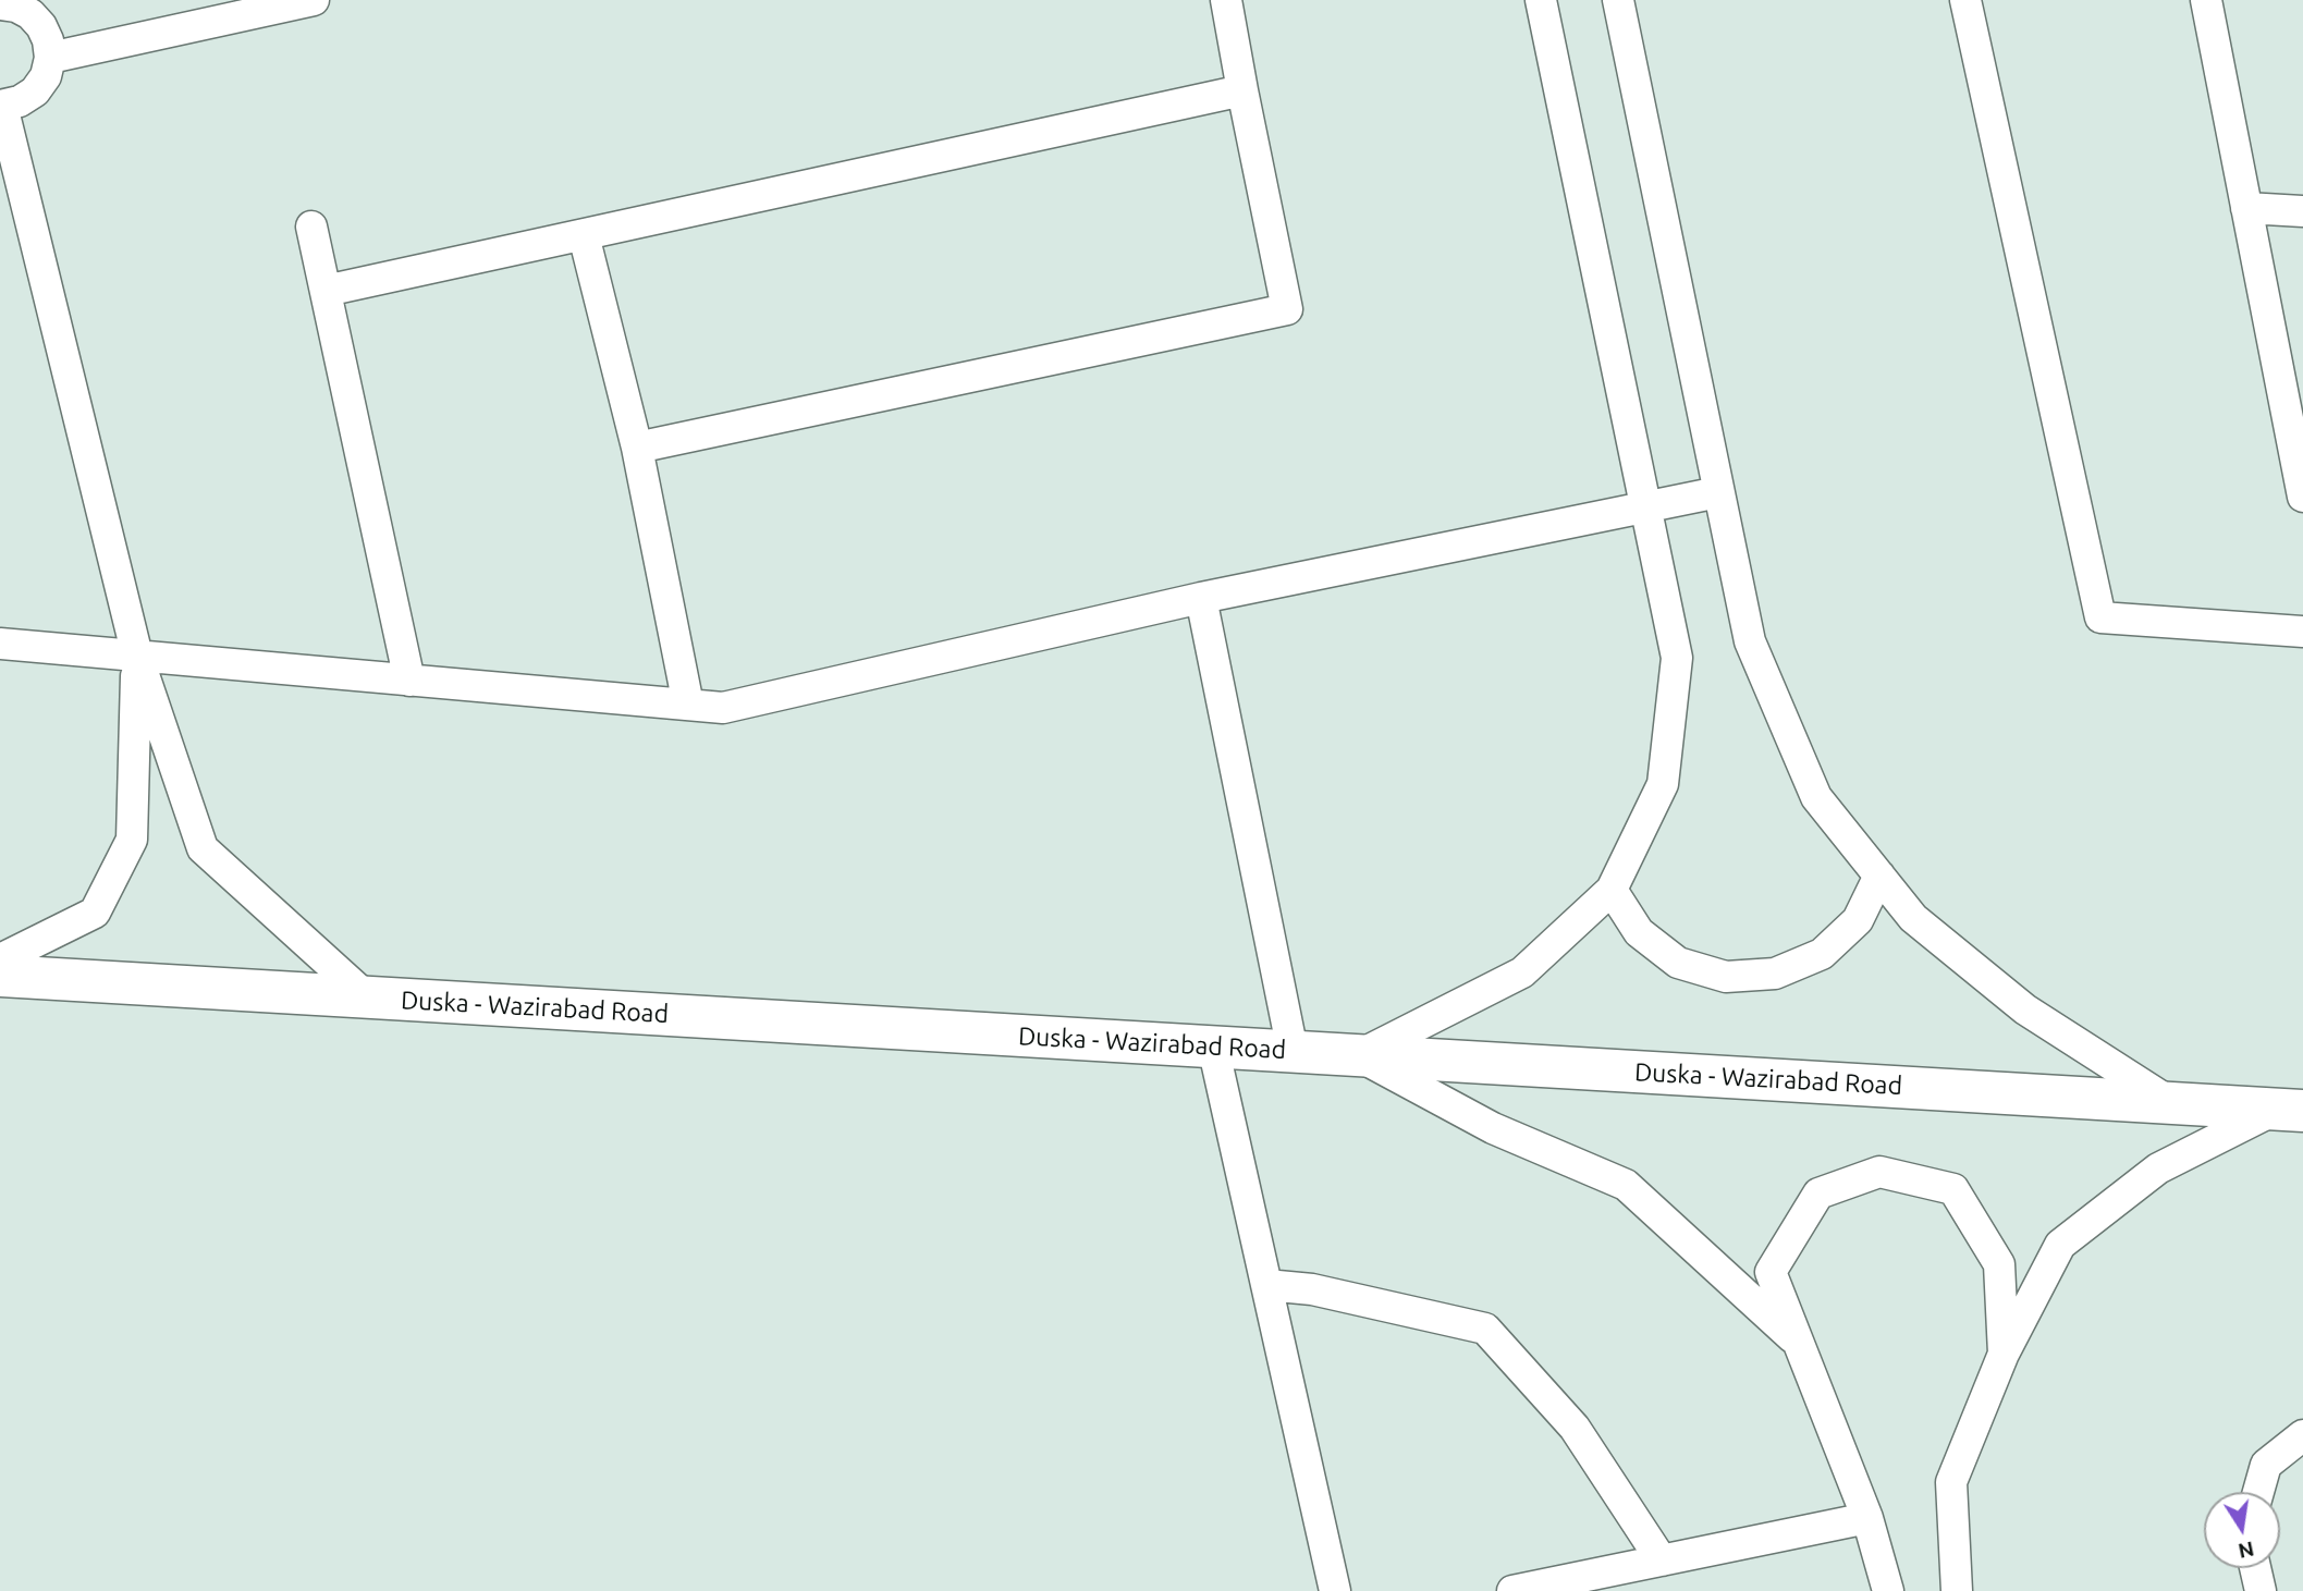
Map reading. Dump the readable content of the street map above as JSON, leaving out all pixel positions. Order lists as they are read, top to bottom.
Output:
{
  "streets": {
    "main road": ["Duska - Wazirabad Road"]
  },
  "north": "bottom"
}
